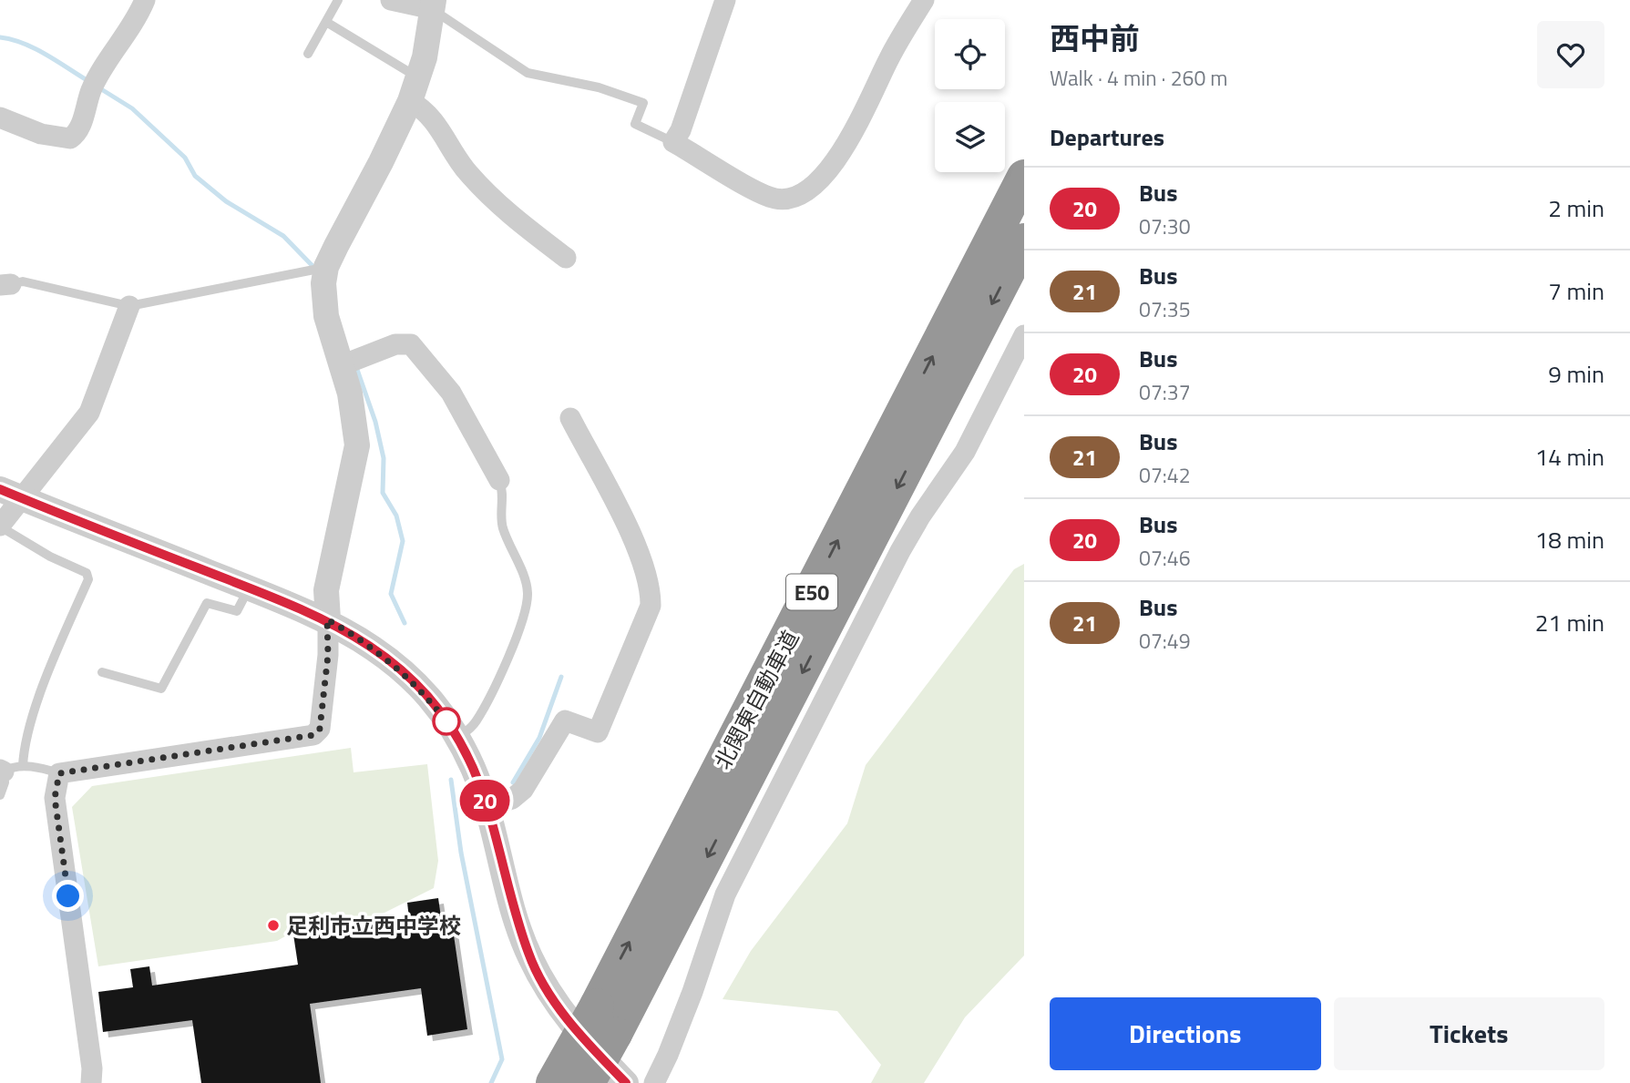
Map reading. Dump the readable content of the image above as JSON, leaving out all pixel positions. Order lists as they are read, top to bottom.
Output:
{
  "streets": {
    "highway": ["E50", "北関東自動車道"]
  },
  "places": ["足利市立西中学校"],
  "lines": ["bus line 20"],
  "page": {
    "on_map": "20",
    "heading": [
      ["西中前", "Walk · 4 min · 260 m"],
      "Departures"
    ],
    "list": [
      {
        "mark": "20",
        "name": "Bus",
        "note": "07:30",
        "value": "2 min"
      },
      {
        "mark": "21",
        "name": "Bus",
        "note": "07:35",
        "value": "7 min"
      },
      {
        "mark": "20",
        "name": "Bus",
        "note": "07:37",
        "value": "9 min"
      },
      {
        "mark": "21",
        "name": "Bus",
        "note": "07:42",
        "value": "14 min"
      },
      {
        "mark": "20",
        "name": "Bus",
        "note": "07:46",
        "value": "18 min"
      },
      {
        "mark": "21",
        "name": "Bus",
        "note": "07:49",
        "value": "21 min"
      }
    ],
    "buttons": ["Directions", "Tickets"]
  }
}
